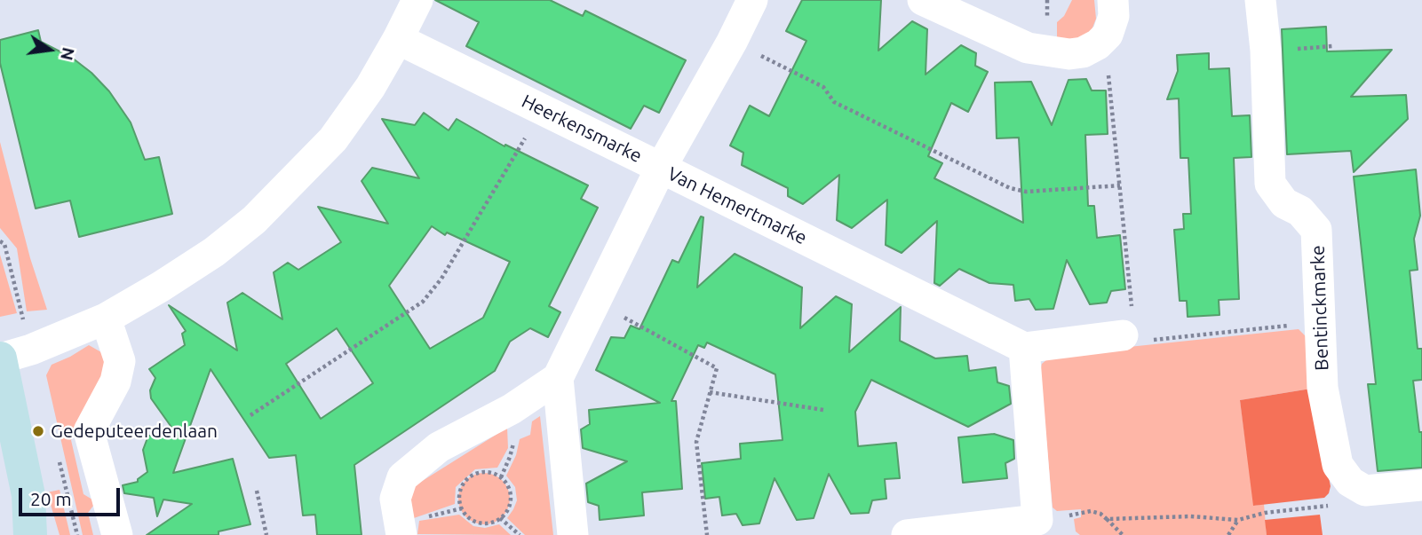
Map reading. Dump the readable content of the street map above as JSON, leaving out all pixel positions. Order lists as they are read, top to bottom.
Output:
{
  "streets": {
    "street": ["Heerkensmarke", "Van Hemertmarke", "Bentinckmarke"]
  },
  "crossings": [
    ["Heerkensmarke", "Van Hemertmarke"]
  ],
  "places": ["Gedeputeerdenlaan"],
  "scale_bar": "20 m",
  "north": "right"
}
